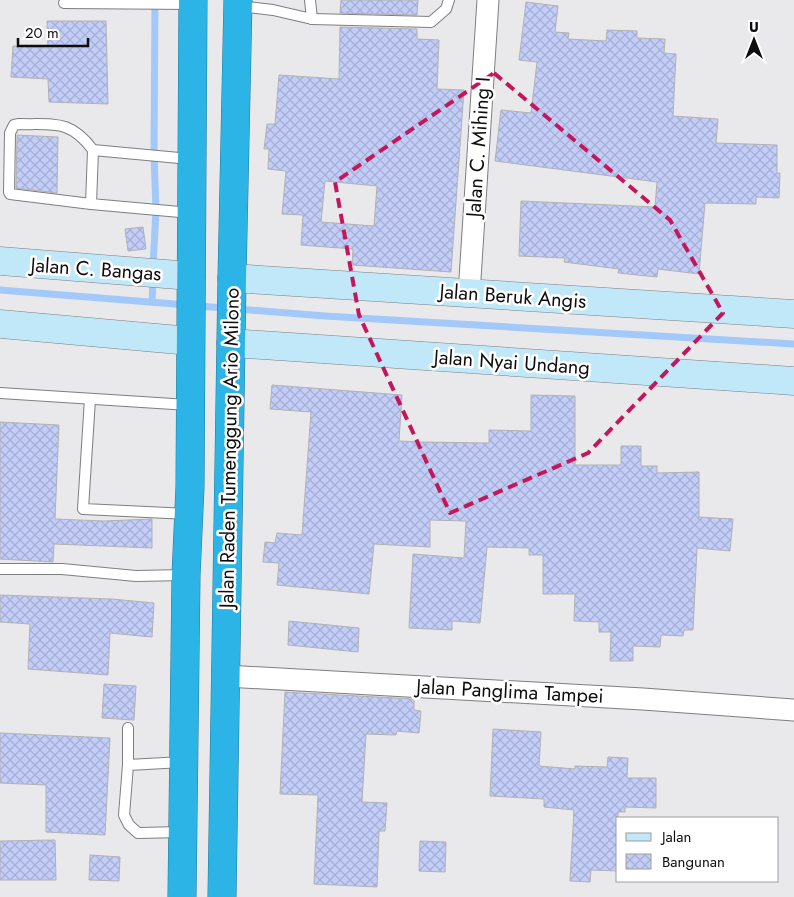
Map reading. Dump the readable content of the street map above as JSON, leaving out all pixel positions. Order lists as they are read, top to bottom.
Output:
{
  "streets": {
    "highway": ["Jalan Raden Tumenggung Ario Milono"],
    "street": [
      "Jalan C. Mihing I",
      "Jalan C. Bangas",
      "Jalan Beruk Angis",
      "Jalan Nyai Undang",
      "Jalan Panglima Tampei"
    ]
  },
  "crossings": [
    ["Jalan C. Mihing I", "Jalan Beruk Angis"],
    ["Jalan C. Bangas", "Jalan Raden Tumenggung Ario Milono"],
    ["Jalan Beruk Angis", "Jalan Raden Tumenggung Ario Milono"],
    ["Jalan Nyai Undang", "Jalan Raden Tumenggung Ario Milono"],
    ["Jalan Raden Tumenggung Ario Milono", "Jalan Panglima Tampei"]
  ],
  "legend": ["Jalan", "Bangunan"],
  "scale_bar": "20 m",
  "north": "top"
}
